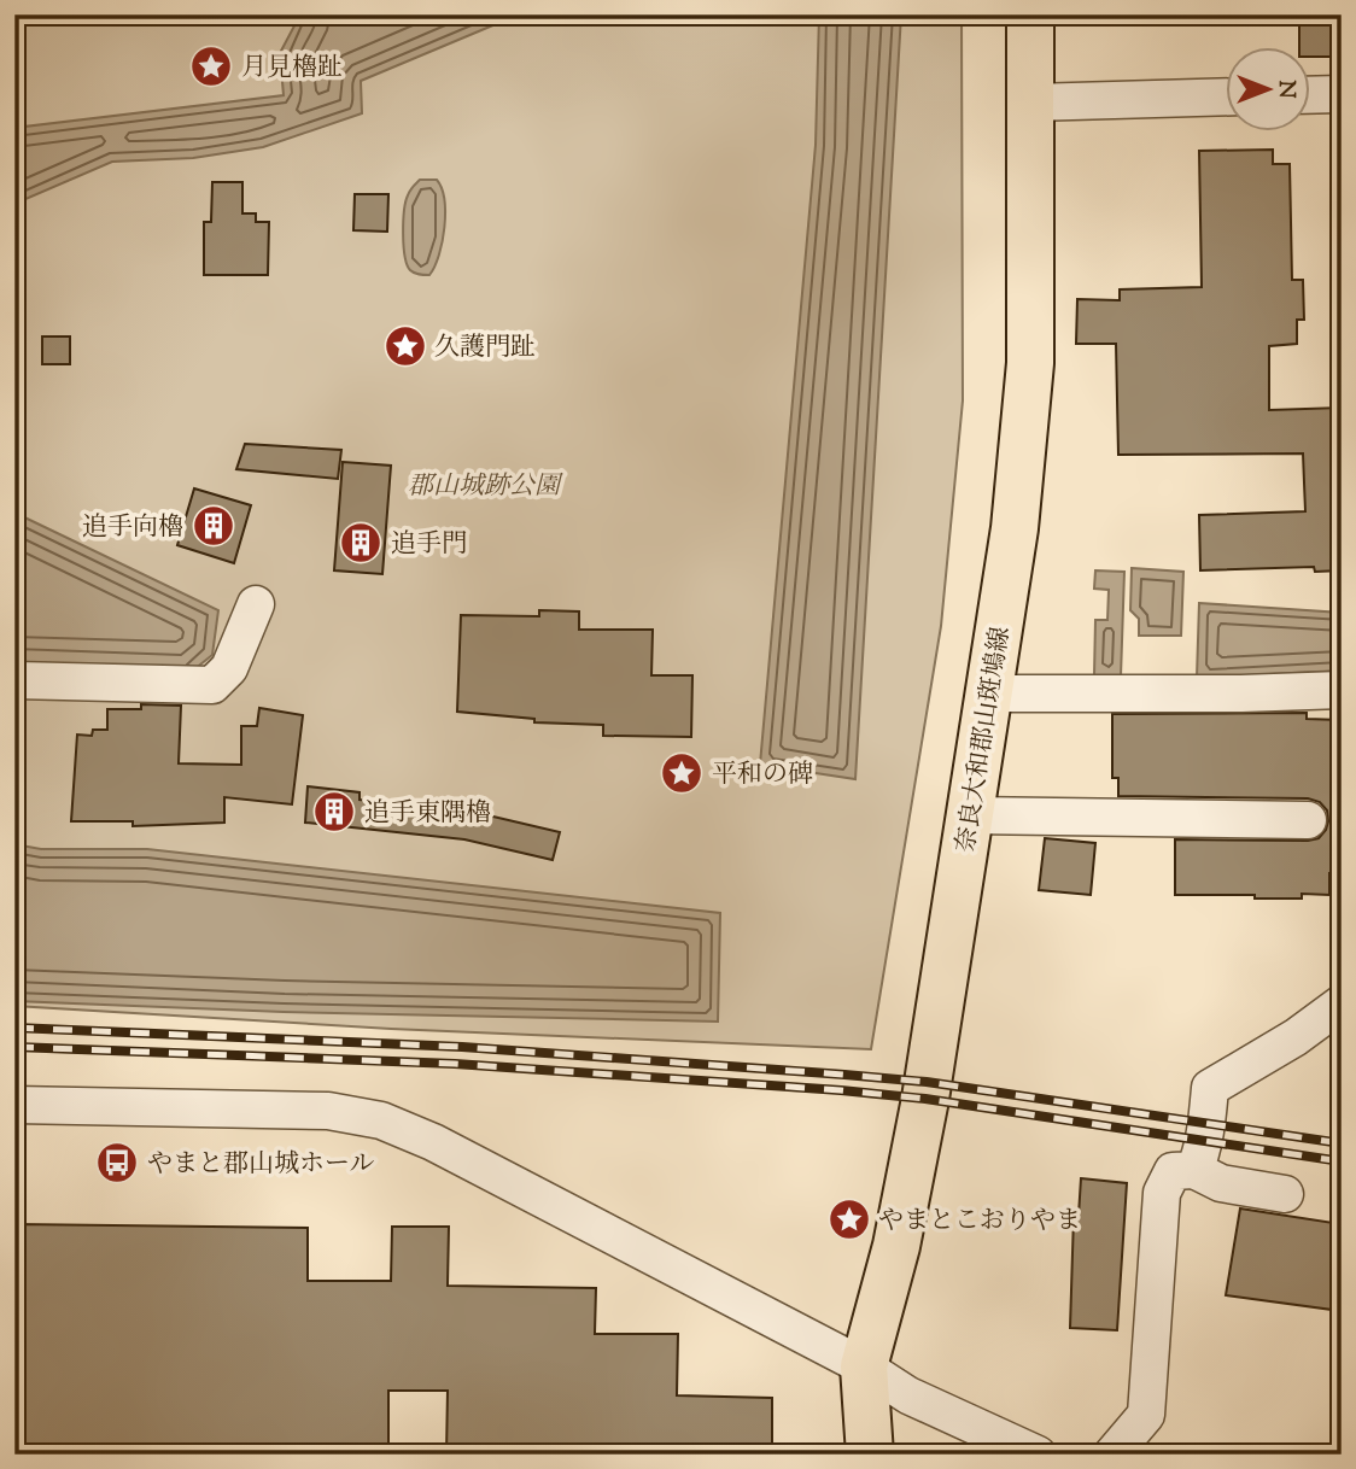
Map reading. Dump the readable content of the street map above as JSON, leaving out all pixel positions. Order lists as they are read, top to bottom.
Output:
{
  "streets": {
    "main road": ["奈良大和郡山斑鳩線"]
  },
  "parks": ["郡山城跡公園"],
  "places": {
    "place": [
      "月見櫓趾",
      "久護門趾",
      "平和の碑",
      "やまとこおりやま"
    ],
    "building": ["追手向櫓", "追手門", "追手東隅櫓"],
    "bus stop": ["やまと郡山城ホール"]
  },
  "north": "right"
}
